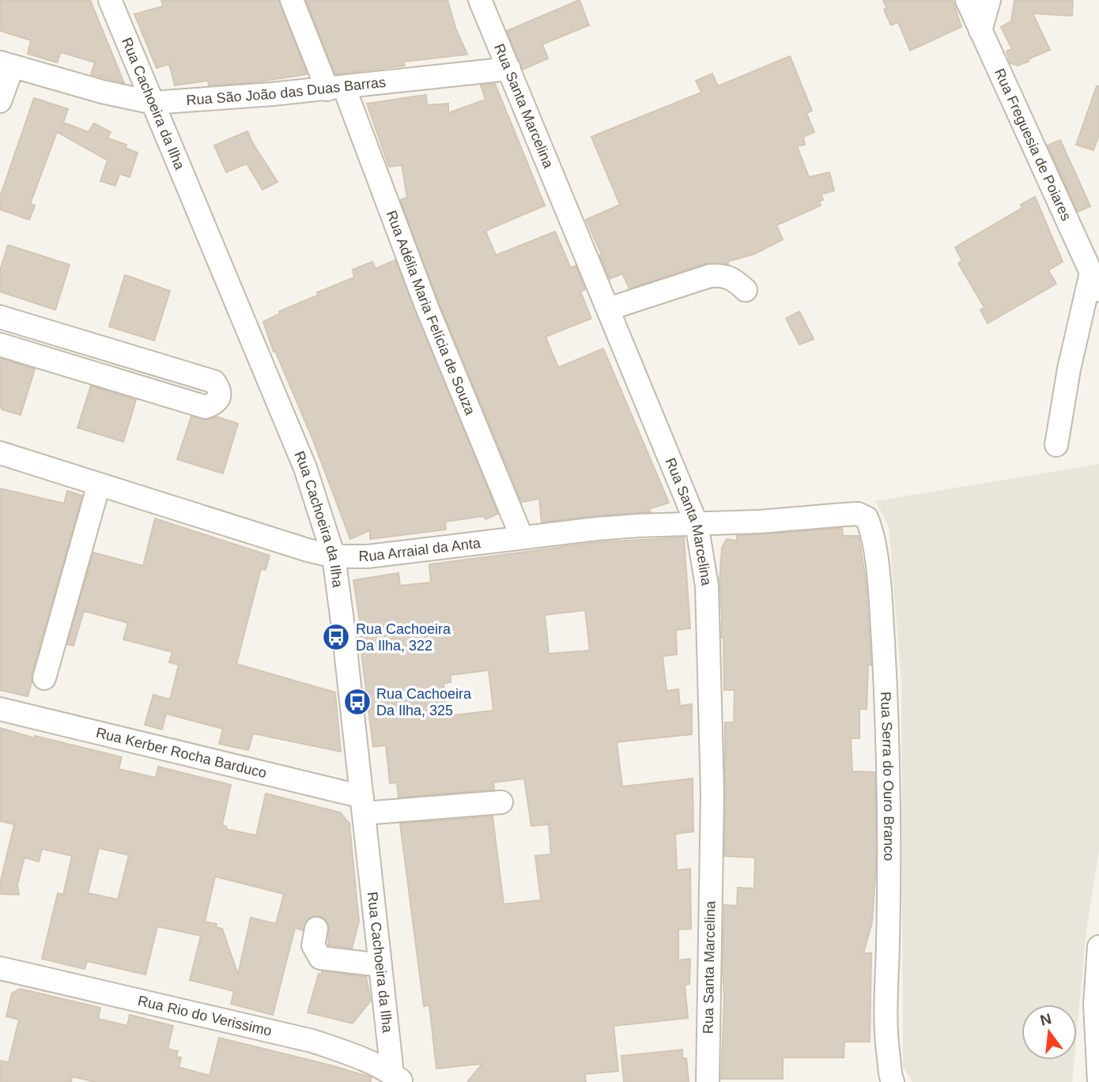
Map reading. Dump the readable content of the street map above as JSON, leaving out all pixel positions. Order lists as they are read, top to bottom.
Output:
{
  "streets": {
    "street": [
      "Rua São João das Duas Barras",
      "Rua Cachoeira da Ilha",
      "Rua Santa Marcelina",
      "Rua Freguesia de Poiares",
      "Rua Adélia Maria Felícia de Souza",
      "Rua Arraial da Anta",
      "Rua Kerber Rocha Barduco",
      "Rua Serra do Ouro Branco",
      "Rua Rio do Verissimo"
    ]
  },
  "crossings": [
    ["Rua São João das Duas Barras", "Rua Cachoeira da Ilha"],
    ["Rua São João das Duas Barras", "Rua Santa Marcelina"],
    ["Rua São João das Duas Barras", "Rua Adélia Maria Felícia de Souza"],
    ["Rua Cachoeira da Ilha", "Rua Arraial da Anta"],
    ["Rua Cachoeira da Ilha", "Rua Kerber Rocha Barduco"],
    ["Rua Cachoeira da Ilha", "Rua Rio do Verissimo"],
    ["Rua Santa Marcelina", "Rua Arraial da Anta"],
    ["Rua Adélia Maria Felícia de Souza", "Rua Arraial da Anta"],
    ["Rua Arraial da Anta", "Rua Serra do Ouro Branco"]
  ],
  "places": {
    "bus stop": ["Rua Cachoeira Da Ilha, 322", "Rua Cachoeira Da Ilha, 325"]
  },
  "north": "top"
}
